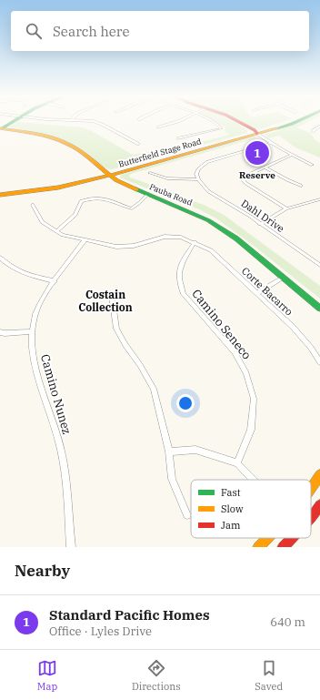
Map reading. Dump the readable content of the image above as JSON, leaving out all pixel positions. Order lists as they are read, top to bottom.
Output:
{
  "streets": {
    "main road": ["Butterfield Stage Road", "Pauba Road"],
    "street": [
      "Dahl Drive",
      "Corte Bacarro",
      "Camino Seneco",
      "Camino Nunez"
    ]
  },
  "crossings": [
    ["Butterfield Stage Road", "Pauba Road"],
    ["Corte Bacarro", "Camino Seneco"],
    ["Corte Bacarro", "Camino Nunez"]
  ],
  "districts": ["Reserve", "Costain Collection"],
  "legend": ["Fast", "Slow", "Jam"],
  "page": {
    "search": "Search here",
    "pins": "1",
    "heading": "Nearby",
    "list": [
      {
        "mark": "1",
        "name": "Standard Pacific Homes",
        "note": "Office · Lyles Drive",
        "value": "640 m"
      }
    ],
    "nav": ["Map", "Directions", "Saved"]
  }
}
